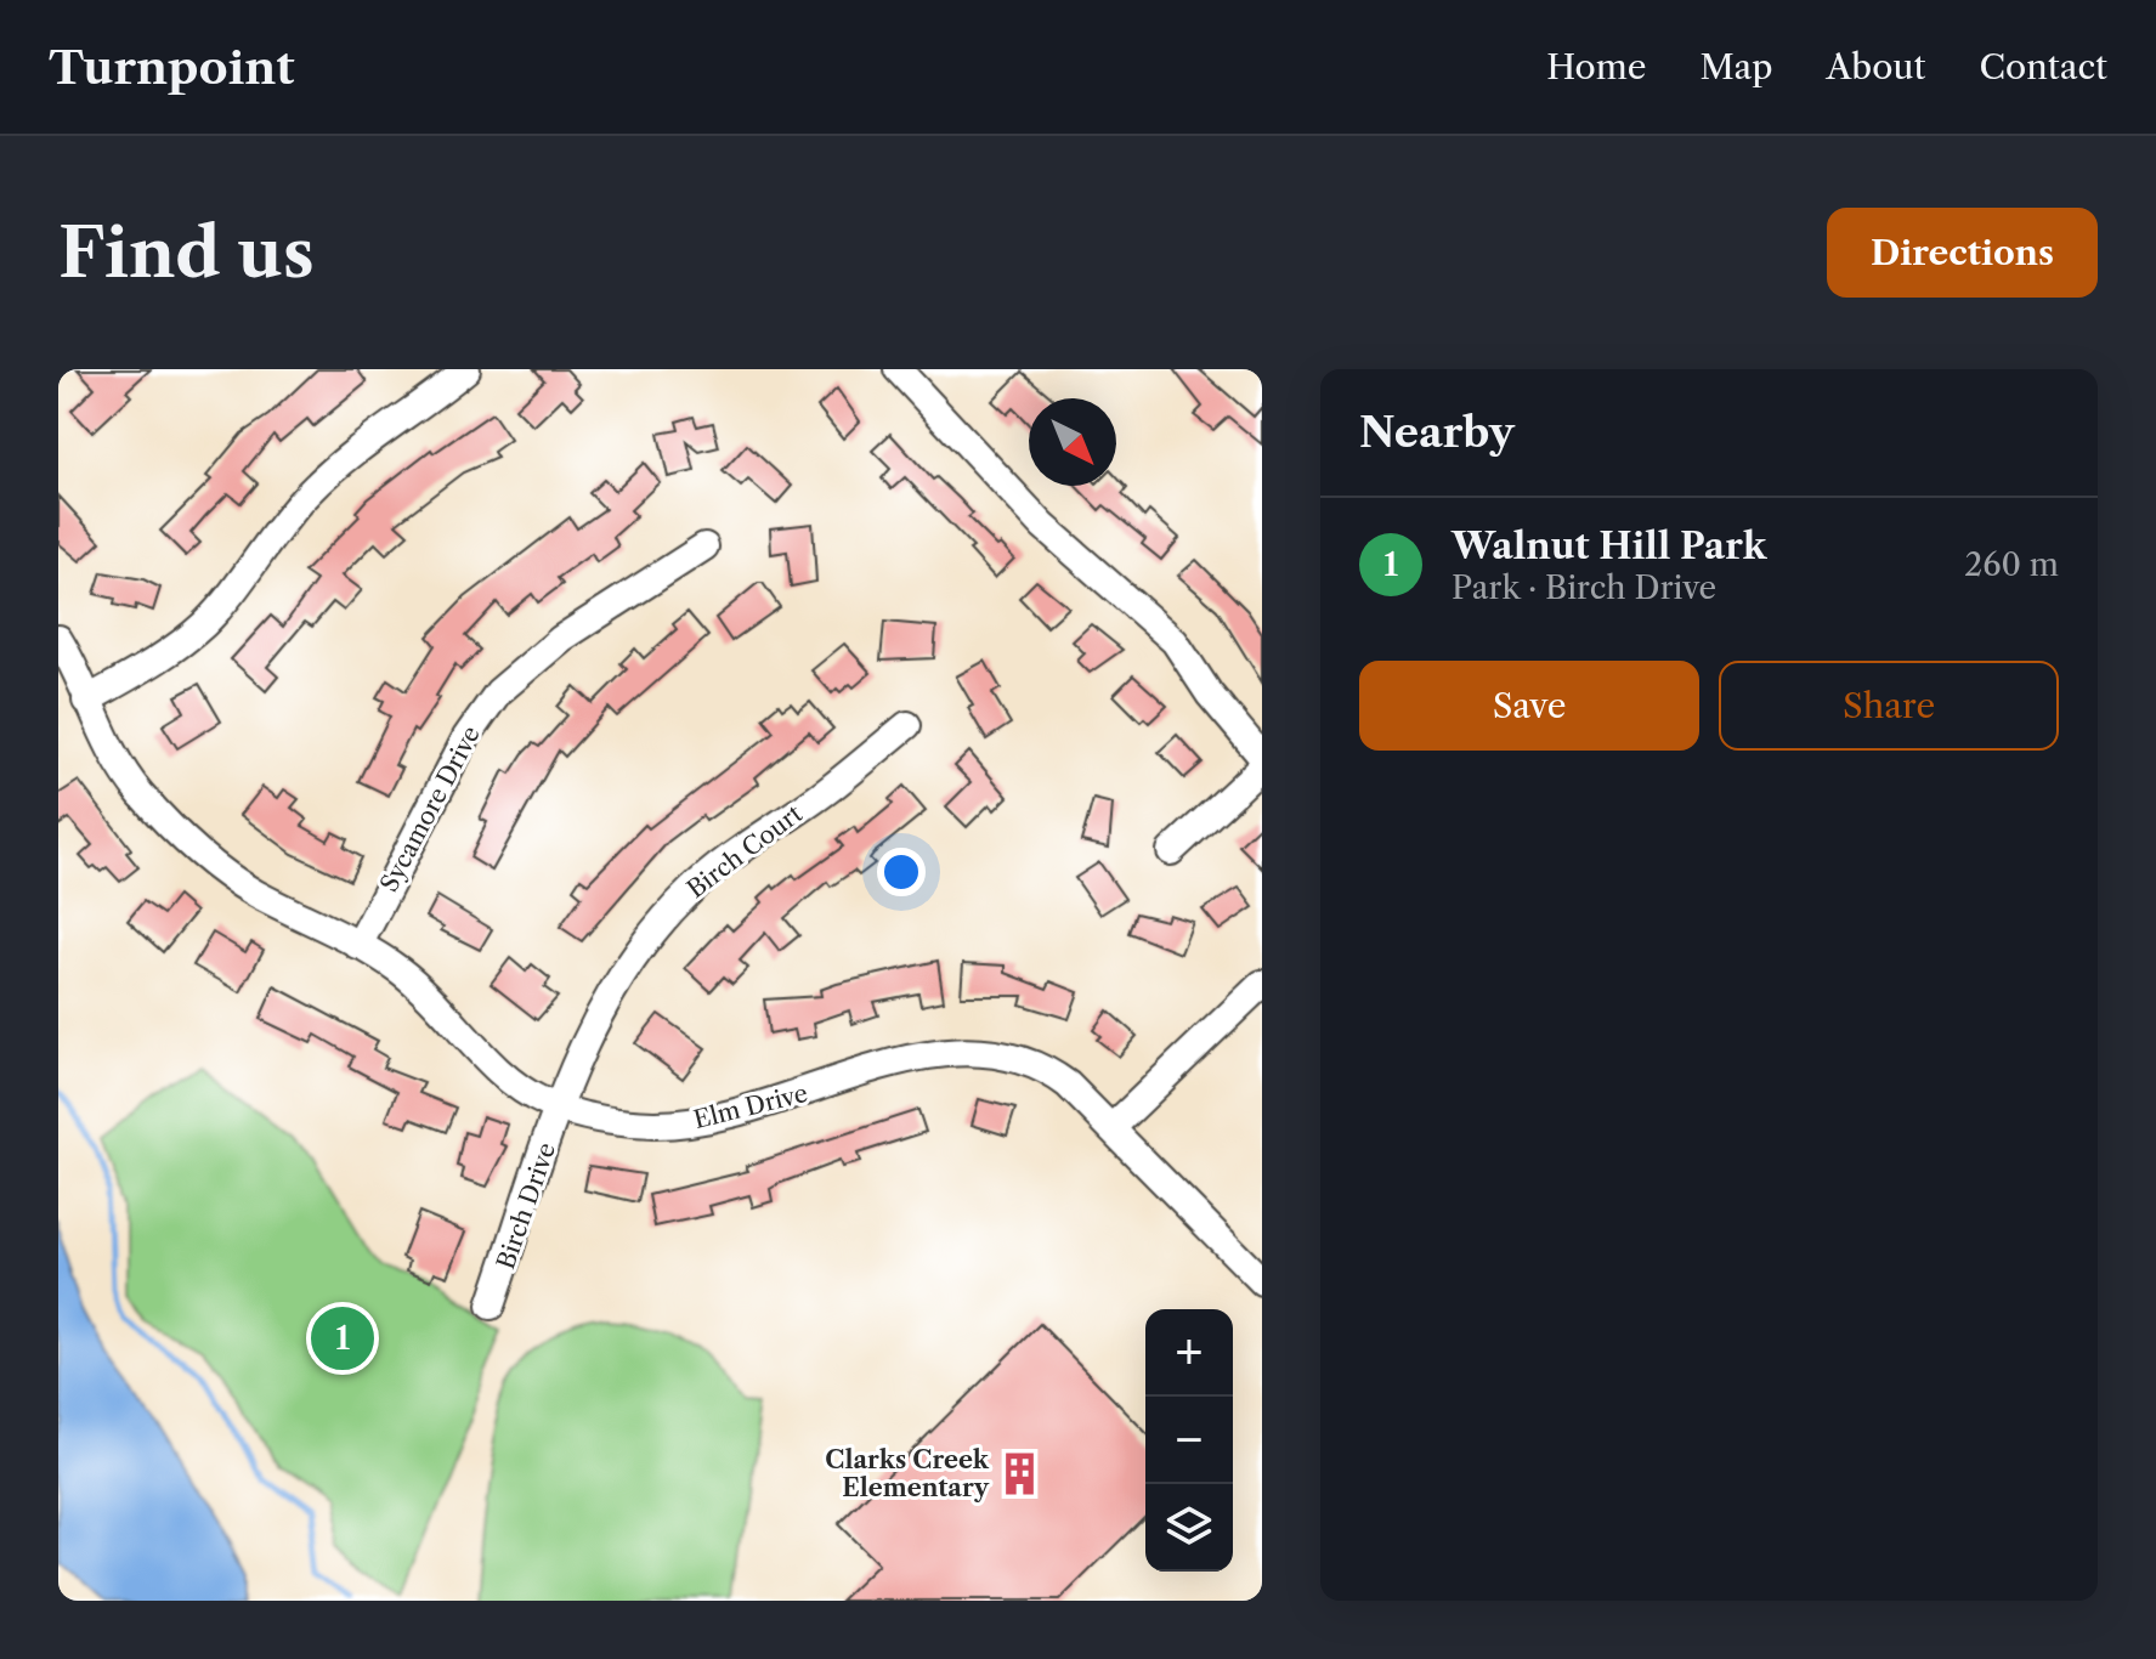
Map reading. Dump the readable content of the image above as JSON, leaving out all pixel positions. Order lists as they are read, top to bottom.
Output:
{
  "streets": {
    "street": [
      "Sycamore Drive",
      "Birch Court",
      "Elm Drive",
      "Birch Drive"
    ]
  },
  "crossings": [
    ["Sycamore Drive", "Elm Drive"],
    ["Birch Court", "Elm Drive"],
    ["Birch Court", "Birch Drive"],
    ["Elm Drive", "Birch Drive"]
  ],
  "places": {
    "building": ["Clarks Creek Elementary"]
  },
  "north": "bottom right",
  "page": {
    "header": "Turnpoint",
    "nav": [
      "Home",
      "Map",
      "About",
      "Contact"
    ],
    "buttons": [
      "Directions",
      ["Save", "Share"]
    ],
    "title": "Find us",
    "heading": "Nearby",
    "list": [
      {
        "mark": "1",
        "name": "Walnut Hill Park",
        "note": "Park · Birch Drive",
        "value": "260 m"
      }
    ],
    "pins": "1",
    "map_buttons": ["+", "−"]
  }
}
